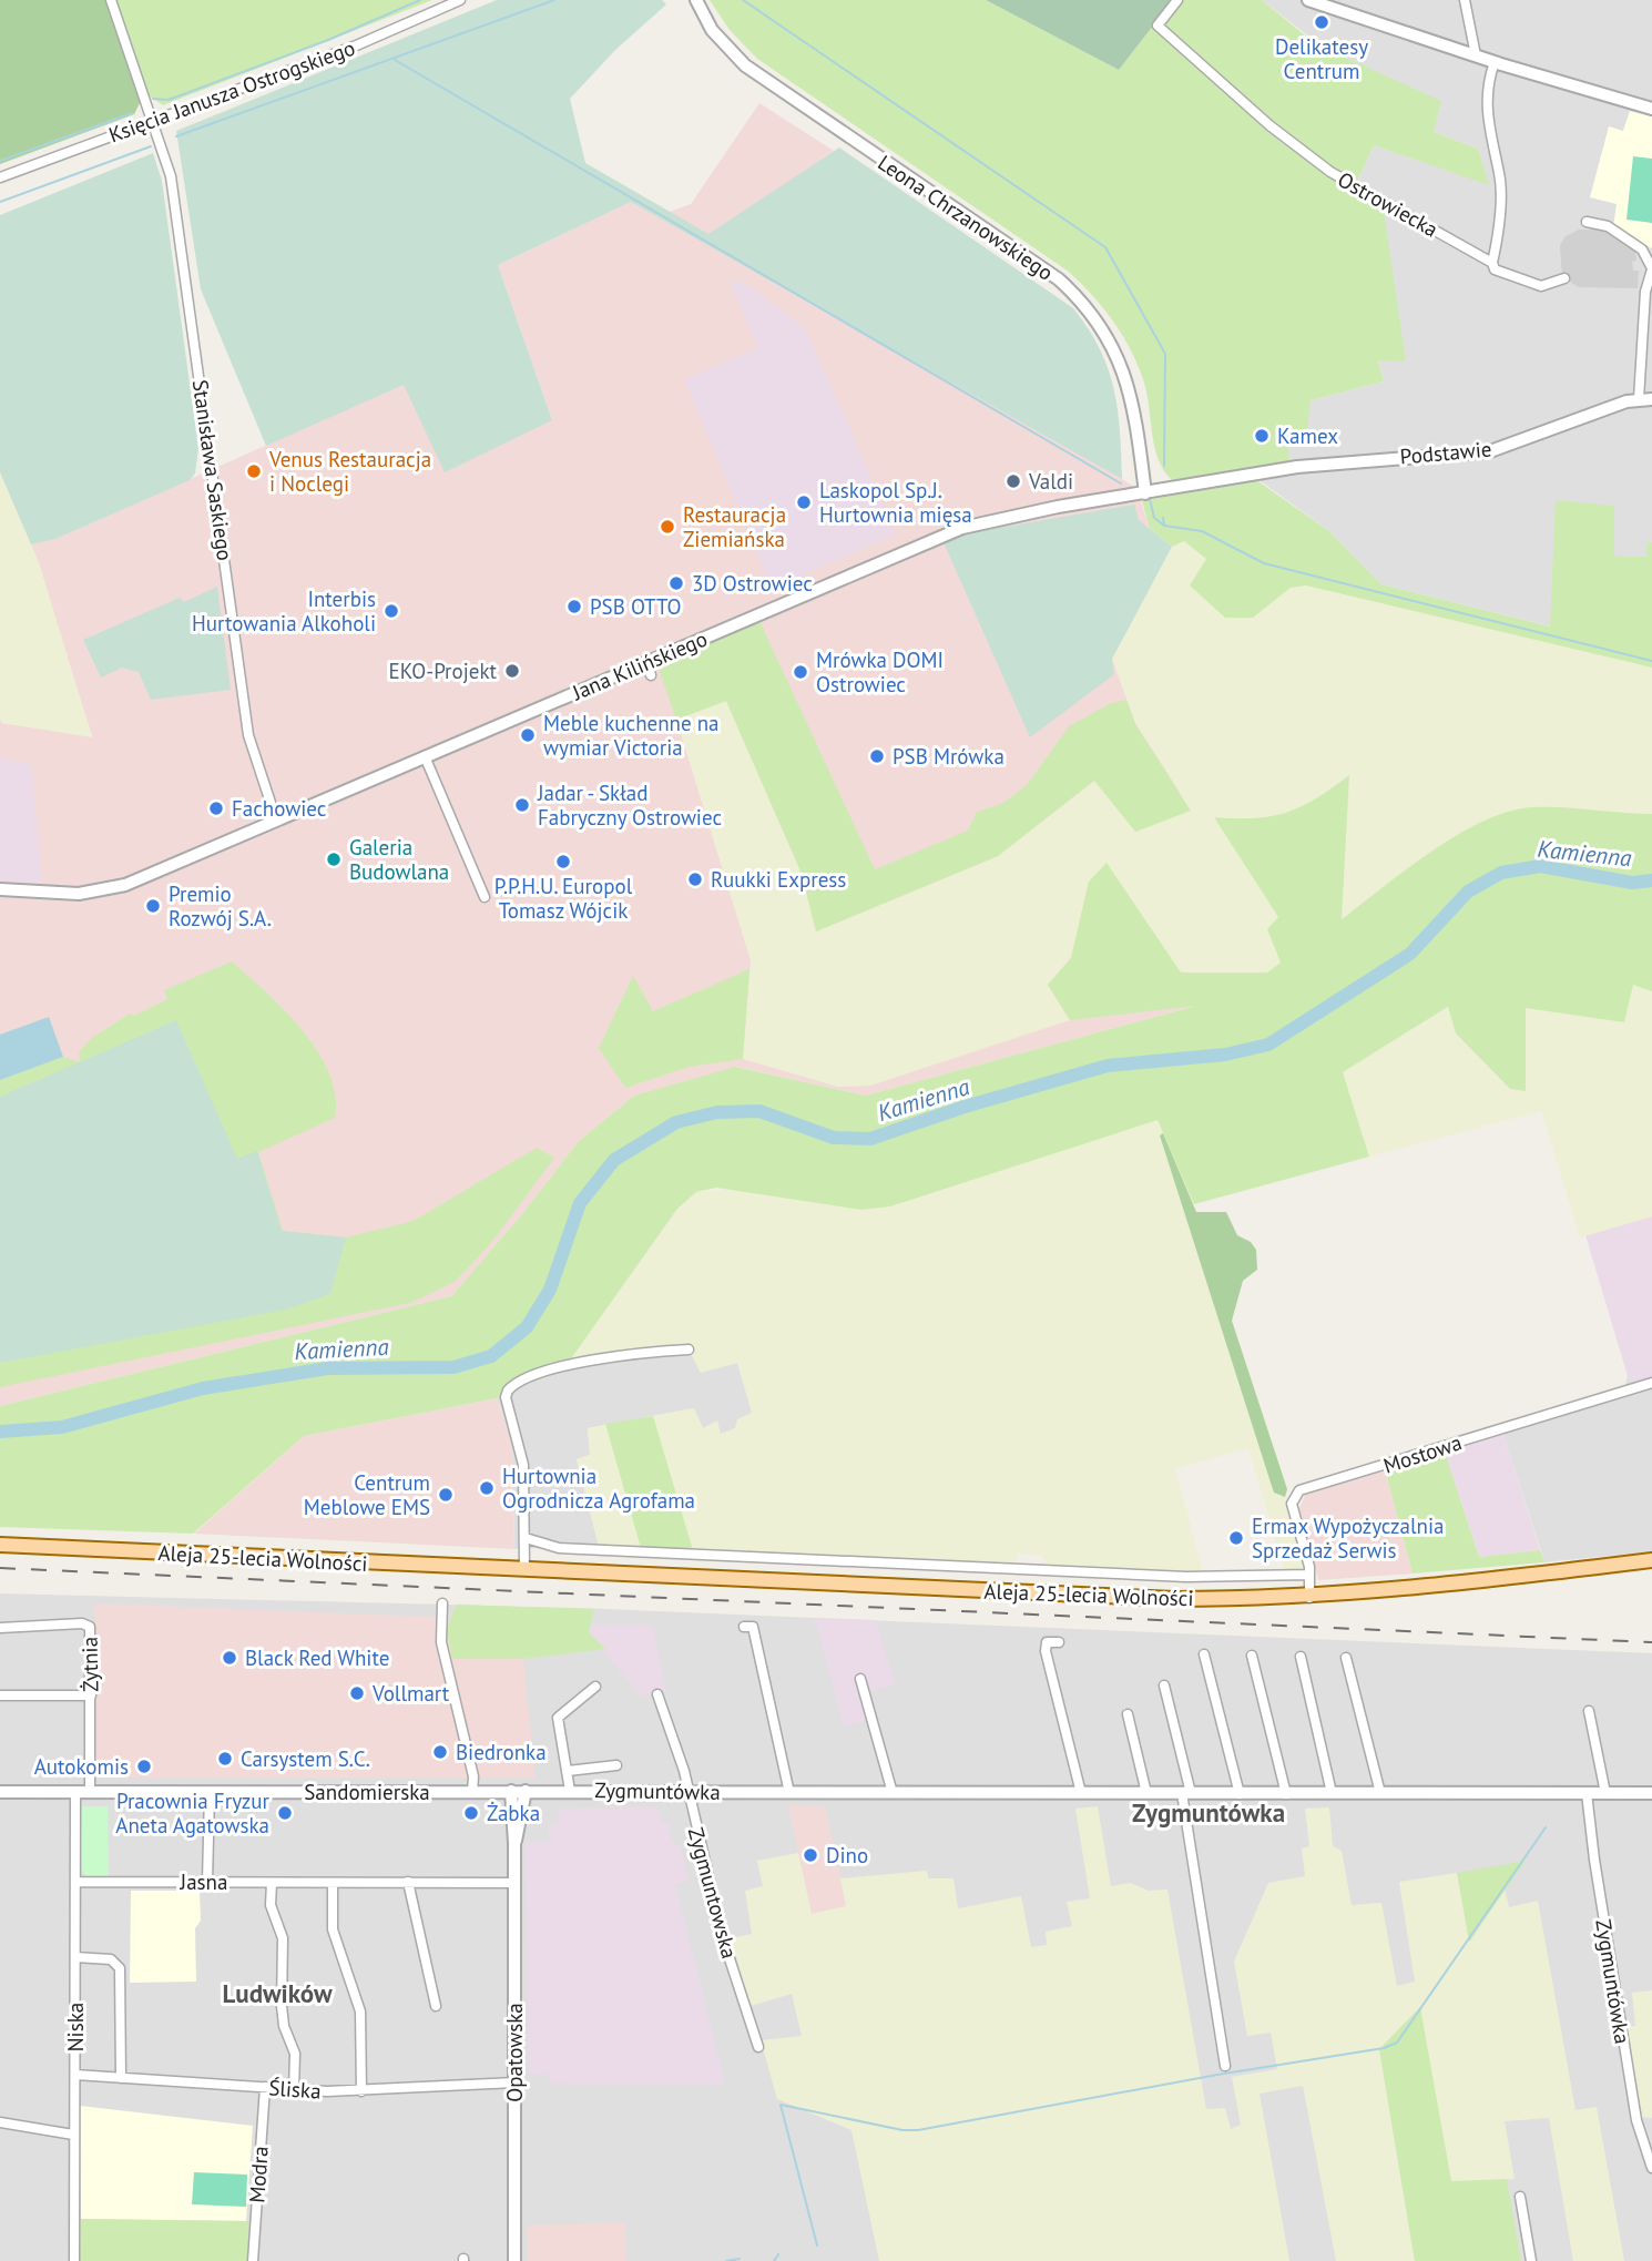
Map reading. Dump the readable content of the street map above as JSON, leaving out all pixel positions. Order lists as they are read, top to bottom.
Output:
{
  "streets": {
    "main road": ["Aleja 25-lecia Wolności"],
    "street": [
      "Księcia Janusza Ostrogskiego",
      "Ostrowiecka",
      "Leona Chrzanowskiego",
      "Podstawie",
      "Stanisława Saskiego",
      "Jana Kilińskiego",
      "Mostowa",
      "Żytnia",
      "Zygmuntówka",
      "Sandomierska",
      "Jasna",
      "Zygmuntowska",
      "Niska",
      "Opatowska",
      "Śliska",
      "Modra"
    ]
  },
  "crossings": [
    ["Księcia Janusza Ostrogskiego", "Stanisława Saskiego"],
    ["Leona Chrzanowskiego", "Jana Kilińskiego"],
    ["Podstawie", "Jana Kilińskiego"],
    ["Stanisława Saskiego", "Jana Kilińskiego"],
    ["Mostowa", "Aleja 25-lecia Wolności"],
    ["Żytnia", "Sandomierska"],
    ["Zygmuntówka", "Sandomierska"],
    ["Zygmuntówka", "Zygmuntowska"],
    ["Zygmuntówka", "Opatowska"],
    ["Sandomierska", "Niska"],
    ["Sandomierska", "Opatowska"],
    ["Jasna", "Niska"],
    ["Jasna", "Opatowska"],
    ["Niska", "Śliska"],
    ["Opatowska", "Śliska"],
    ["Śliska", "Modra"]
  ],
  "districts": ["Zygmuntówka", "Ludwików"],
  "water": ["Kamienna"],
  "places": [
    "Delikatesy Centrum",
    "Kamex",
    "Venus Restauracja i Noclegi",
    "Valdi",
    "Laskopol Sp.J. Hurtownia mięsa",
    "Restauracja Ziemiańska",
    "3D Ostrowiec",
    "PSB OTTO",
    "Interbis Hurtowania Alkoholi",
    "EKO-Projekt",
    "Mrówka DOMI Ostrowiec",
    "Meble kuchenne na wymiar Victoria",
    "PSB Mrówka",
    "Jadar - Skład Fabryczny Ostrowiec",
    "Fachowiec",
    "Galeria Budowlana",
    "P.P.H.U. Europol Tomasz Wójcik",
    "Ruukki Express",
    "Premio Rozwój S.A.",
    "Hurtownia Ogrodnicza Agrofama",
    "Centrum Meblowe EMS",
    "Ermax Wypożyczalnia Sprzedaż Serwis",
    "Black Red White",
    "Vollmart",
    "Biedronka",
    "Carsystem S.C.",
    "Autokomis",
    "Pracownia Fryzur Aneta Agatowska",
    "Żabka",
    "Dino"
  ]
}
